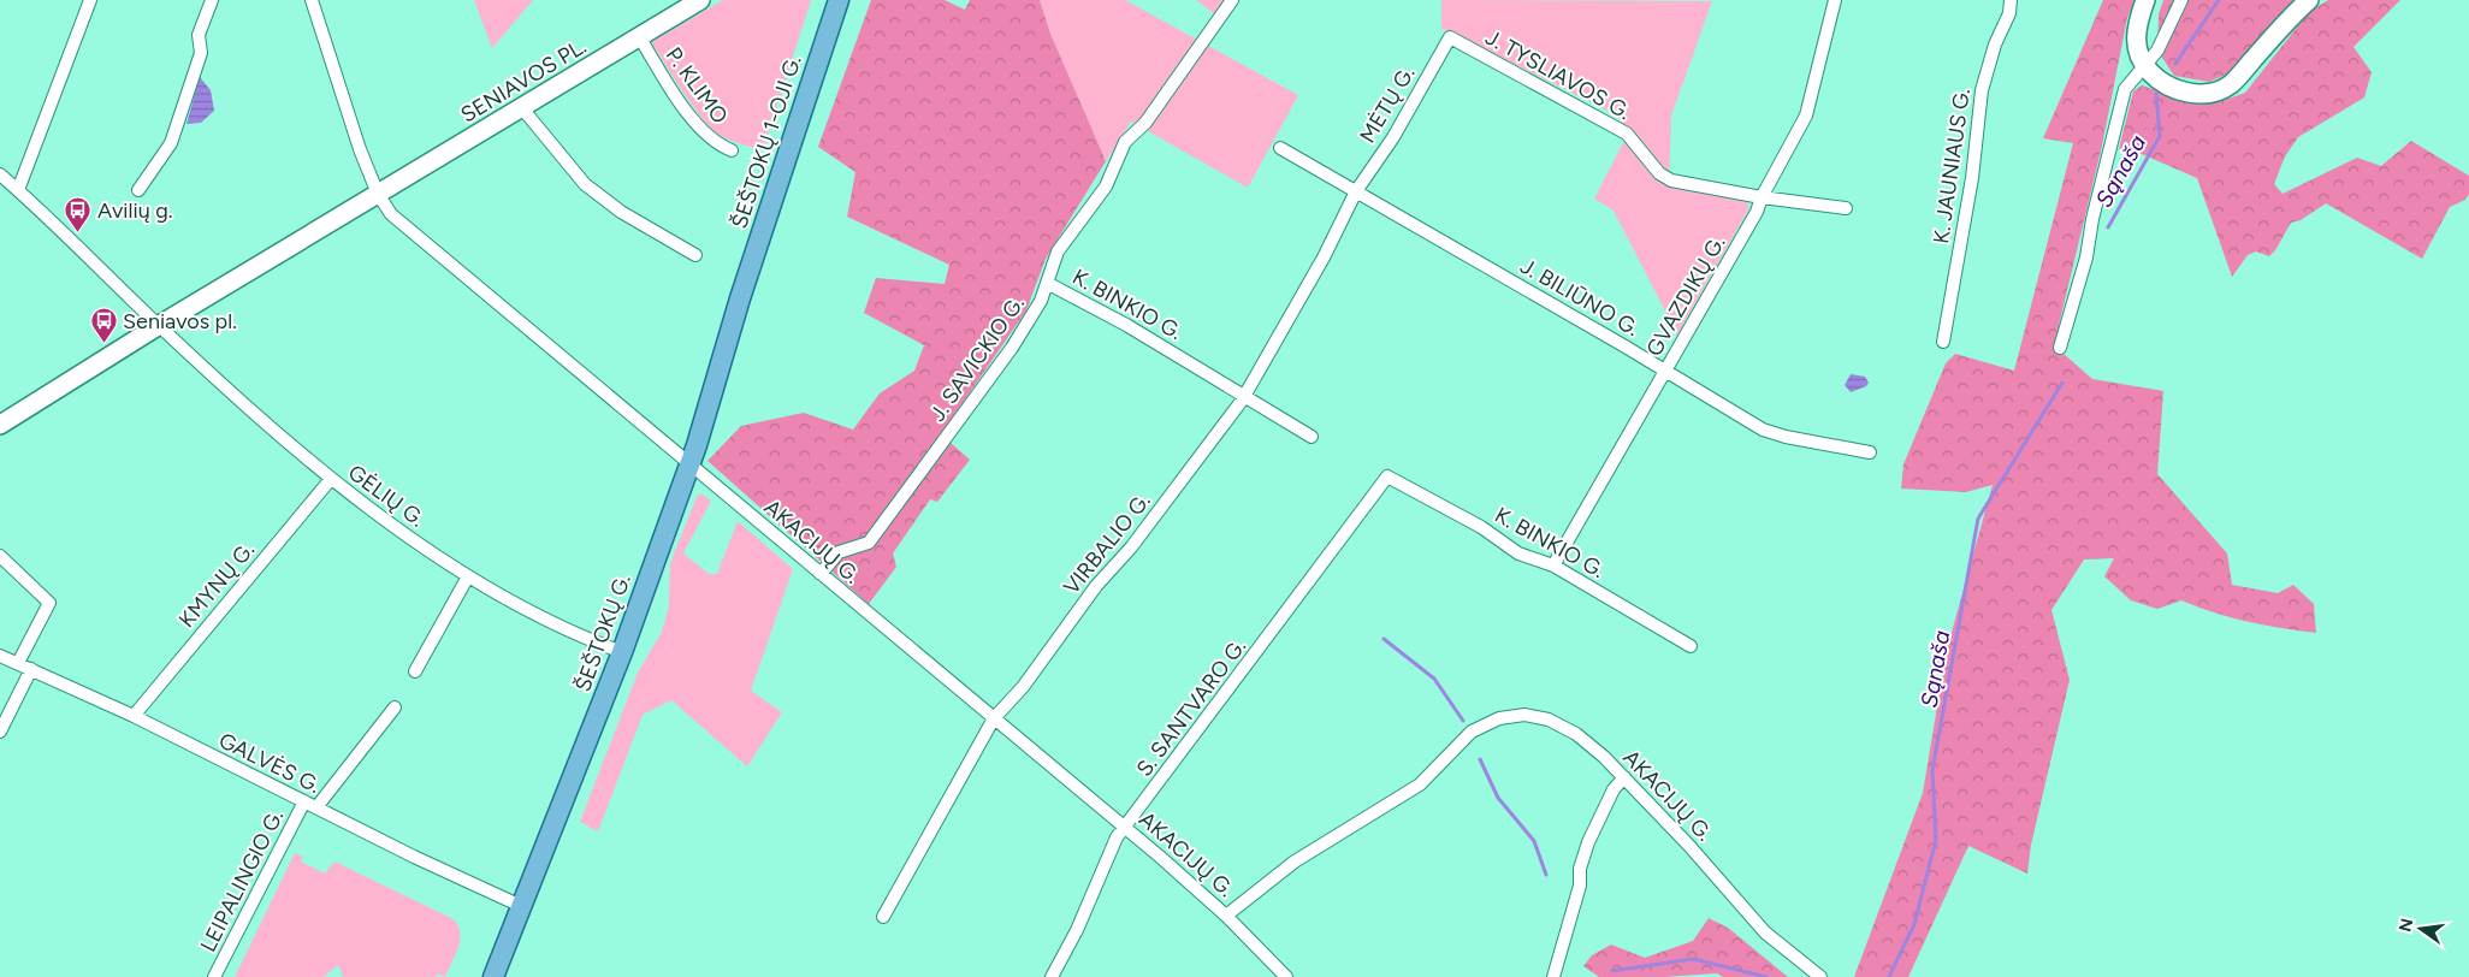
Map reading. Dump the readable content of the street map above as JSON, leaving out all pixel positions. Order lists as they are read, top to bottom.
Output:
{
  "streets": {
    "main road": ["ŠEŠTOKŲ 1-OJI G.", "ŠEŠTOKŲ G."],
    "street": [
      "J. TYSLIAVOS G.",
      "SENIAVOS PL.",
      "P. KLIMO",
      "MĖTŲ G.",
      "K. JAUNIAUS G.",
      "GVAZDIKŲ G.",
      "J. BILIŪNO G.",
      "K. BINKIO G.",
      "J. SAVICKIO G.",
      "GĖLIŲ G.",
      "AKACIJŲ G.",
      "VIRBALIO G.",
      "KMYNŲ G.",
      "S. SANTVARO G.",
      "GALVĖS G.",
      "LEIPALINGIO G."
    ]
  },
  "crossings": [
    ["J. TYSLIAVOS G.", "MĖTŲ G."],
    ["J. TYSLIAVOS G.", "GVAZDIKŲ G."],
    ["SENIAVOS PL.", "P. KLIMO"],
    ["SENIAVOS PL.", "GĖLIŲ G."],
    ["SENIAVOS PL.", "AKACIJŲ G."],
    ["MĖTŲ G.", "J. BILIŪNO G."],
    ["MĖTŲ G.", "VIRBALIO G."],
    ["ŠEŠTOKŲ 1-OJI G.", "ŠEŠTOKŲ G."],
    ["GVAZDIKŲ G.", "J. BILIŪNO G."],
    ["GVAZDIKŲ G.", "K. BINKIO G."],
    ["J. BILIŪNO G.", "VIRBALIO G."],
    ["K. BINKIO G.", "J. SAVICKIO G."],
    ["K. BINKIO G.", "VIRBALIO G."],
    ["K. BINKIO G.", "S. SANTVARO G."],
    ["J. SAVICKIO G.", "AKACIJŲ G."],
    ["GĖLIŲ G.", "KMYNŲ G."],
    ["GĖLIŲ G.", "ŠEŠTOKŲ G."],
    ["AKACIJŲ G.", "VIRBALIO G."],
    ["AKACIJŲ G.", "ŠEŠTOKŲ G."],
    ["AKACIJŲ G.", "S. SANTVARO G."],
    ["KMYNŲ G.", "GALVĖS G."],
    ["ŠEŠTOKŲ G.", "GALVĖS G."],
    ["GALVĖS G.", "LEIPALINGIO G."]
  ],
  "water": ["Sąnaša"],
  "places": {
    "bus stop": ["Avilių g.", "Seniavos pl."]
  },
  "north": "left"
}
